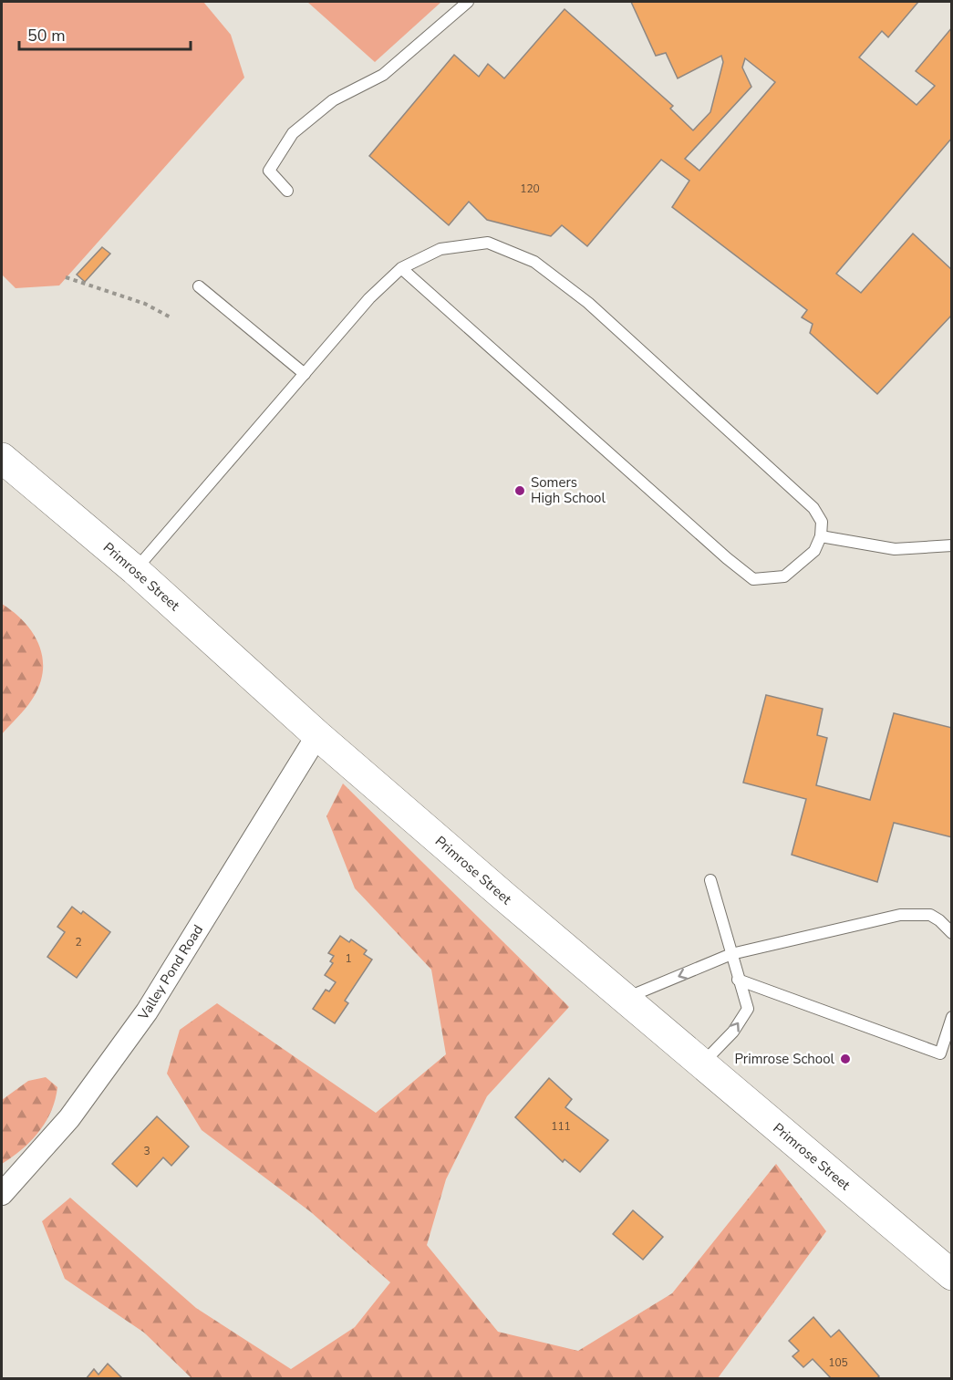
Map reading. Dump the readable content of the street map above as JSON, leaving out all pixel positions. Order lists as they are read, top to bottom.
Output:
{
  "streets": {
    "main road": ["Primrose Street"],
    "street": ["Valley Pond Road"]
  },
  "crossings": [
    ["Primrose Street", "Valley Pond Road"]
  ],
  "places": ["Somers High School", "Primrose School"],
  "house_numbers": [
    "120",
    "2",
    "1",
    "111",
    "3",
    "105"
  ],
  "scale_bar": "50 m"
}
